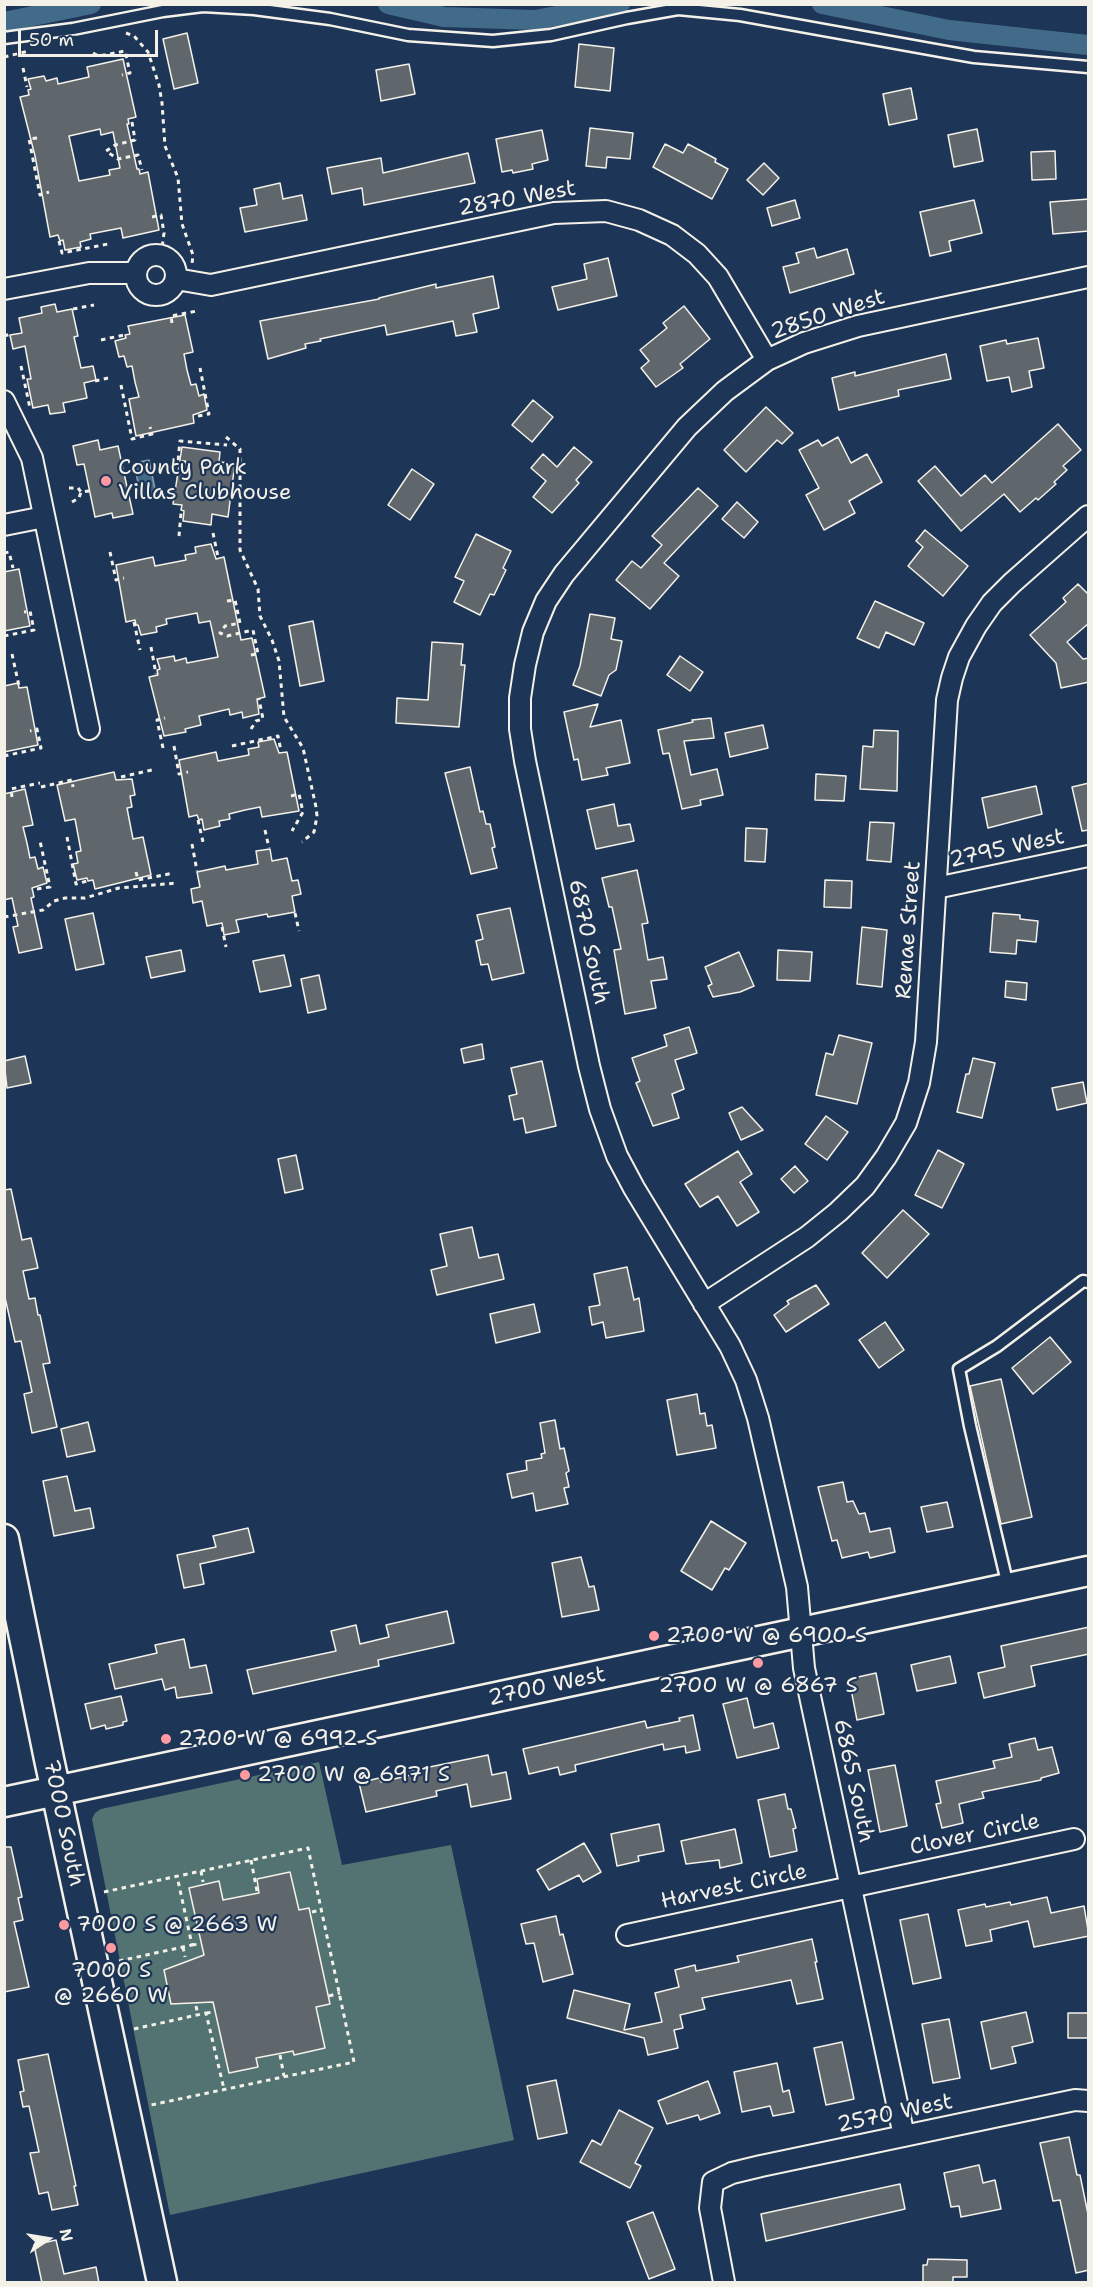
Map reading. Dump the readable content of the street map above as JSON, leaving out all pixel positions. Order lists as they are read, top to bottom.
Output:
{
  "streets": {
    "main road": ["2700 West", "7000 South"],
    "street": [
      "2870 West",
      "2850 West",
      "2795 West",
      "Renae Street",
      "6870 South",
      "6865 South",
      "Clover Circle",
      "Harvest Circle",
      "2570 West"
    ]
  },
  "crossings": [
    ["2870 West", "2850 West"],
    ["2850 West", "6870 South"],
    ["2795 West", "Renae Street"],
    ["Renae Street", "6870 South"],
    ["Renae Street", "6865 South"],
    ["6870 South", "6865 South"],
    ["2700 West", "6865 South"],
    ["2700 West", "7000 South"],
    ["6865 South", "Clover Circle"],
    ["6865 South", "Harvest Circle"],
    ["6865 South", "2570 West"],
    ["Clover Circle", "Harvest Circle"]
  ],
  "places": [
    "County Park Villas Clubhouse",
    "2700 W @ 6900 S",
    "2700 W @ 6867 S",
    "2700 W @ 6992 S",
    "2700 W @ 6971 S",
    "7000 S @ 2663 W",
    "7000 S @ 2660 W"
  ],
  "scale_bar": "50 m",
  "north": "right"
}
